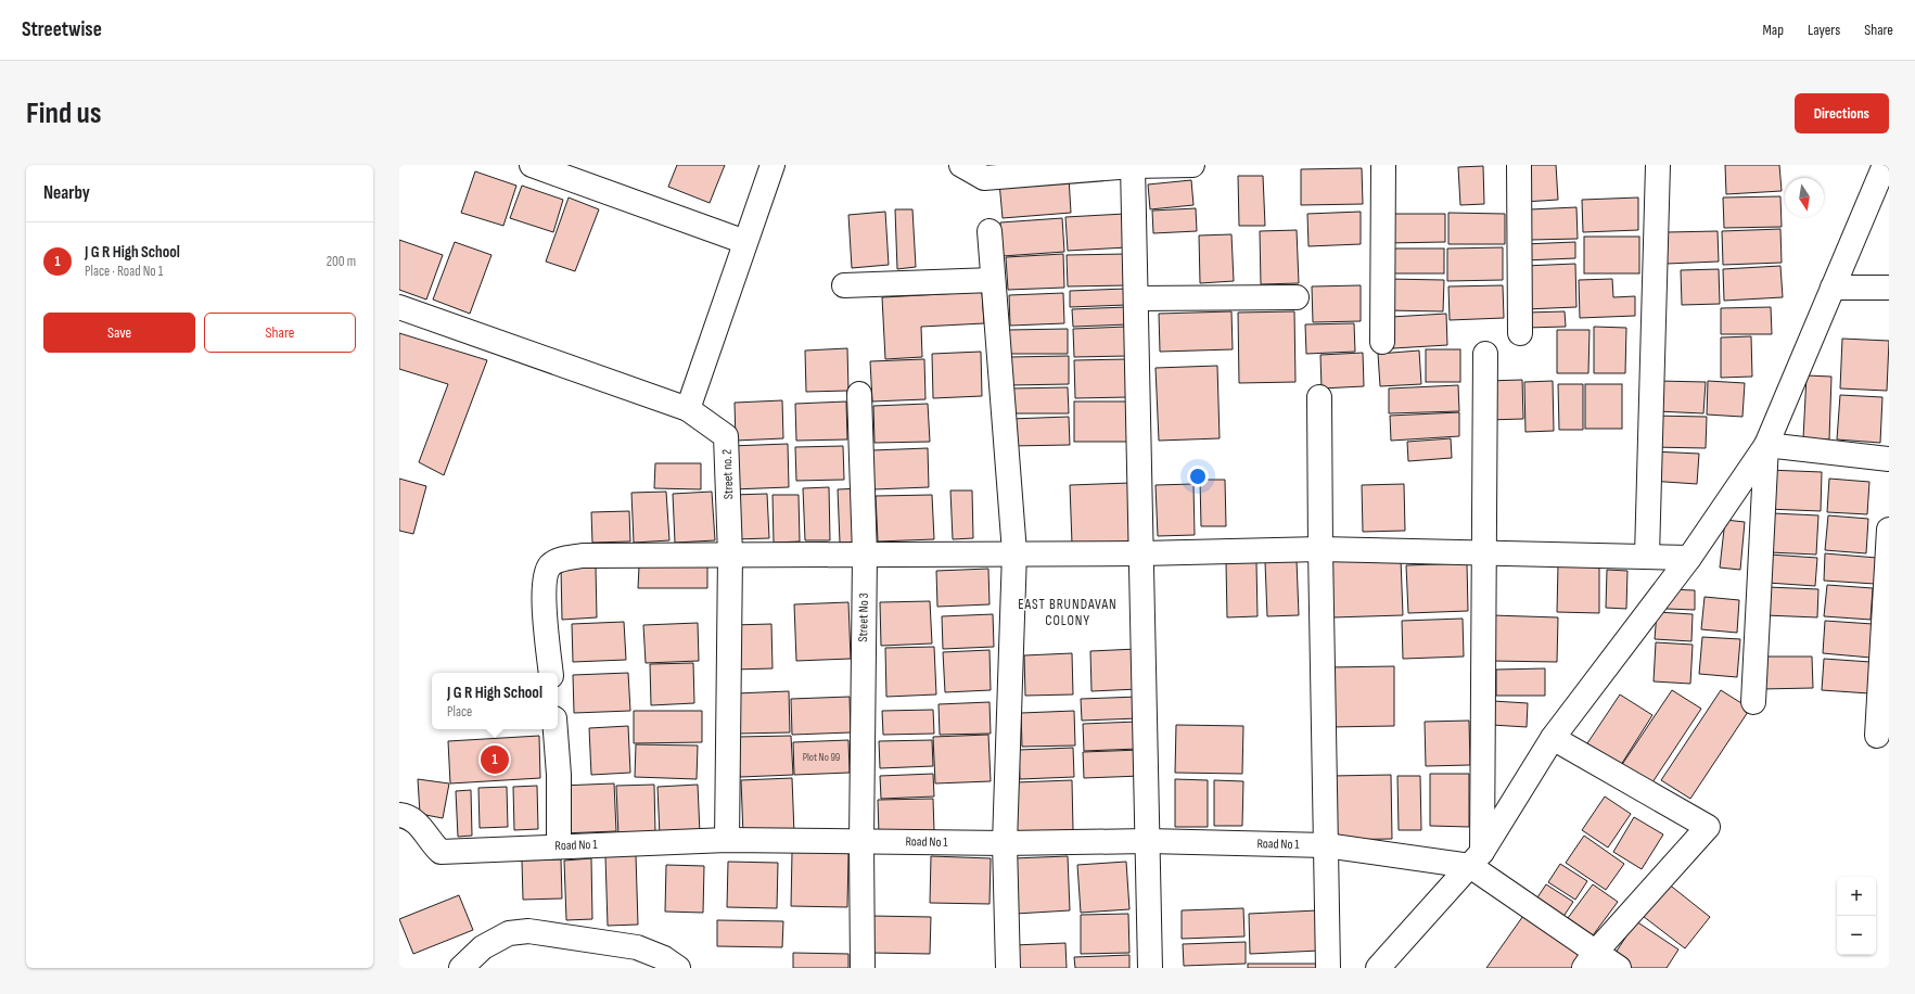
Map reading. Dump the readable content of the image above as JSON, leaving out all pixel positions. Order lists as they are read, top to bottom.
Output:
{
  "streets": {
    "street": ["Street no. 2", "Street No 3", "Road No 1"]
  },
  "crossings": [
    ["Street no. 2", "Road No 1"],
    ["Street No 3", "Road No 1"]
  ],
  "districts": ["EAST BRUNDAVAN COLONY"],
  "house_numbers": ["Plot No 99"],
  "north": "bottom",
  "page": {
    "header": "Streetwise",
    "nav": ["Map", "Layers", "Share"],
    "buttons": [
      "Directions",
      ["Save", "Share"]
    ],
    "title": "Find us",
    "heading": "Nearby",
    "list": [
      {
        "mark": "1",
        "name": "J G R High School",
        "note": "Place · Road No 1",
        "value": "200 m"
      }
    ],
    "popup": ["J G R High School", "Place"],
    "pins": "1",
    "map_buttons": ["+", "−"]
  }
}
